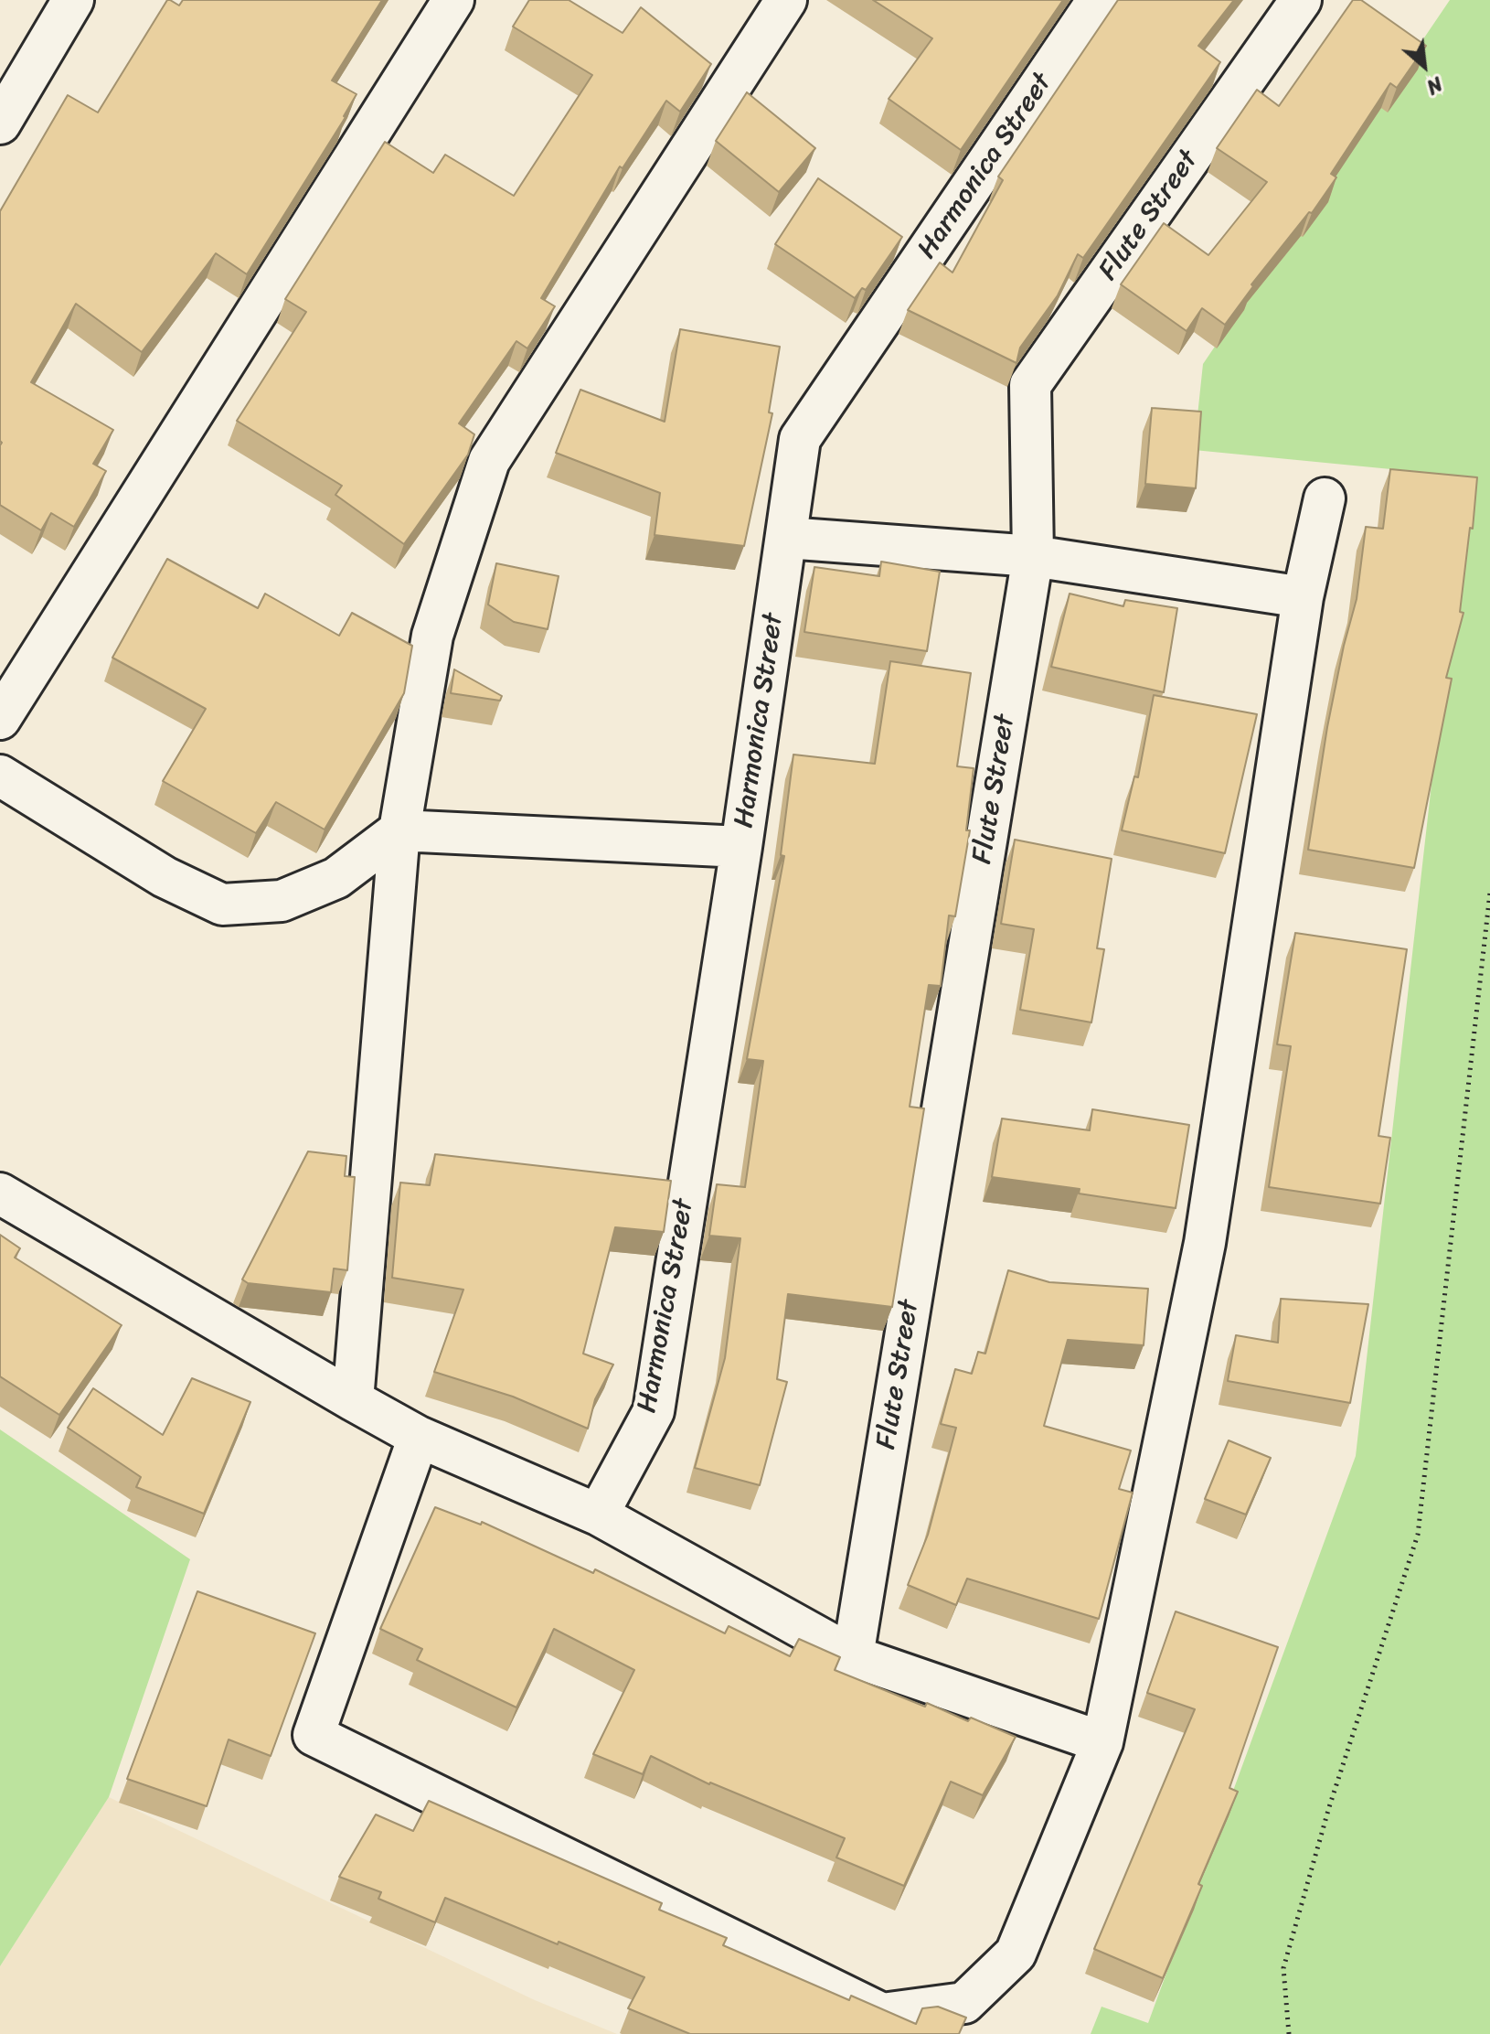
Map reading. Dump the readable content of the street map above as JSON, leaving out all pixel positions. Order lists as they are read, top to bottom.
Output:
{
  "streets": {
    "street": ["Harmonica Street", "Flute Street"]
  },
  "north": "bottom right"
}
